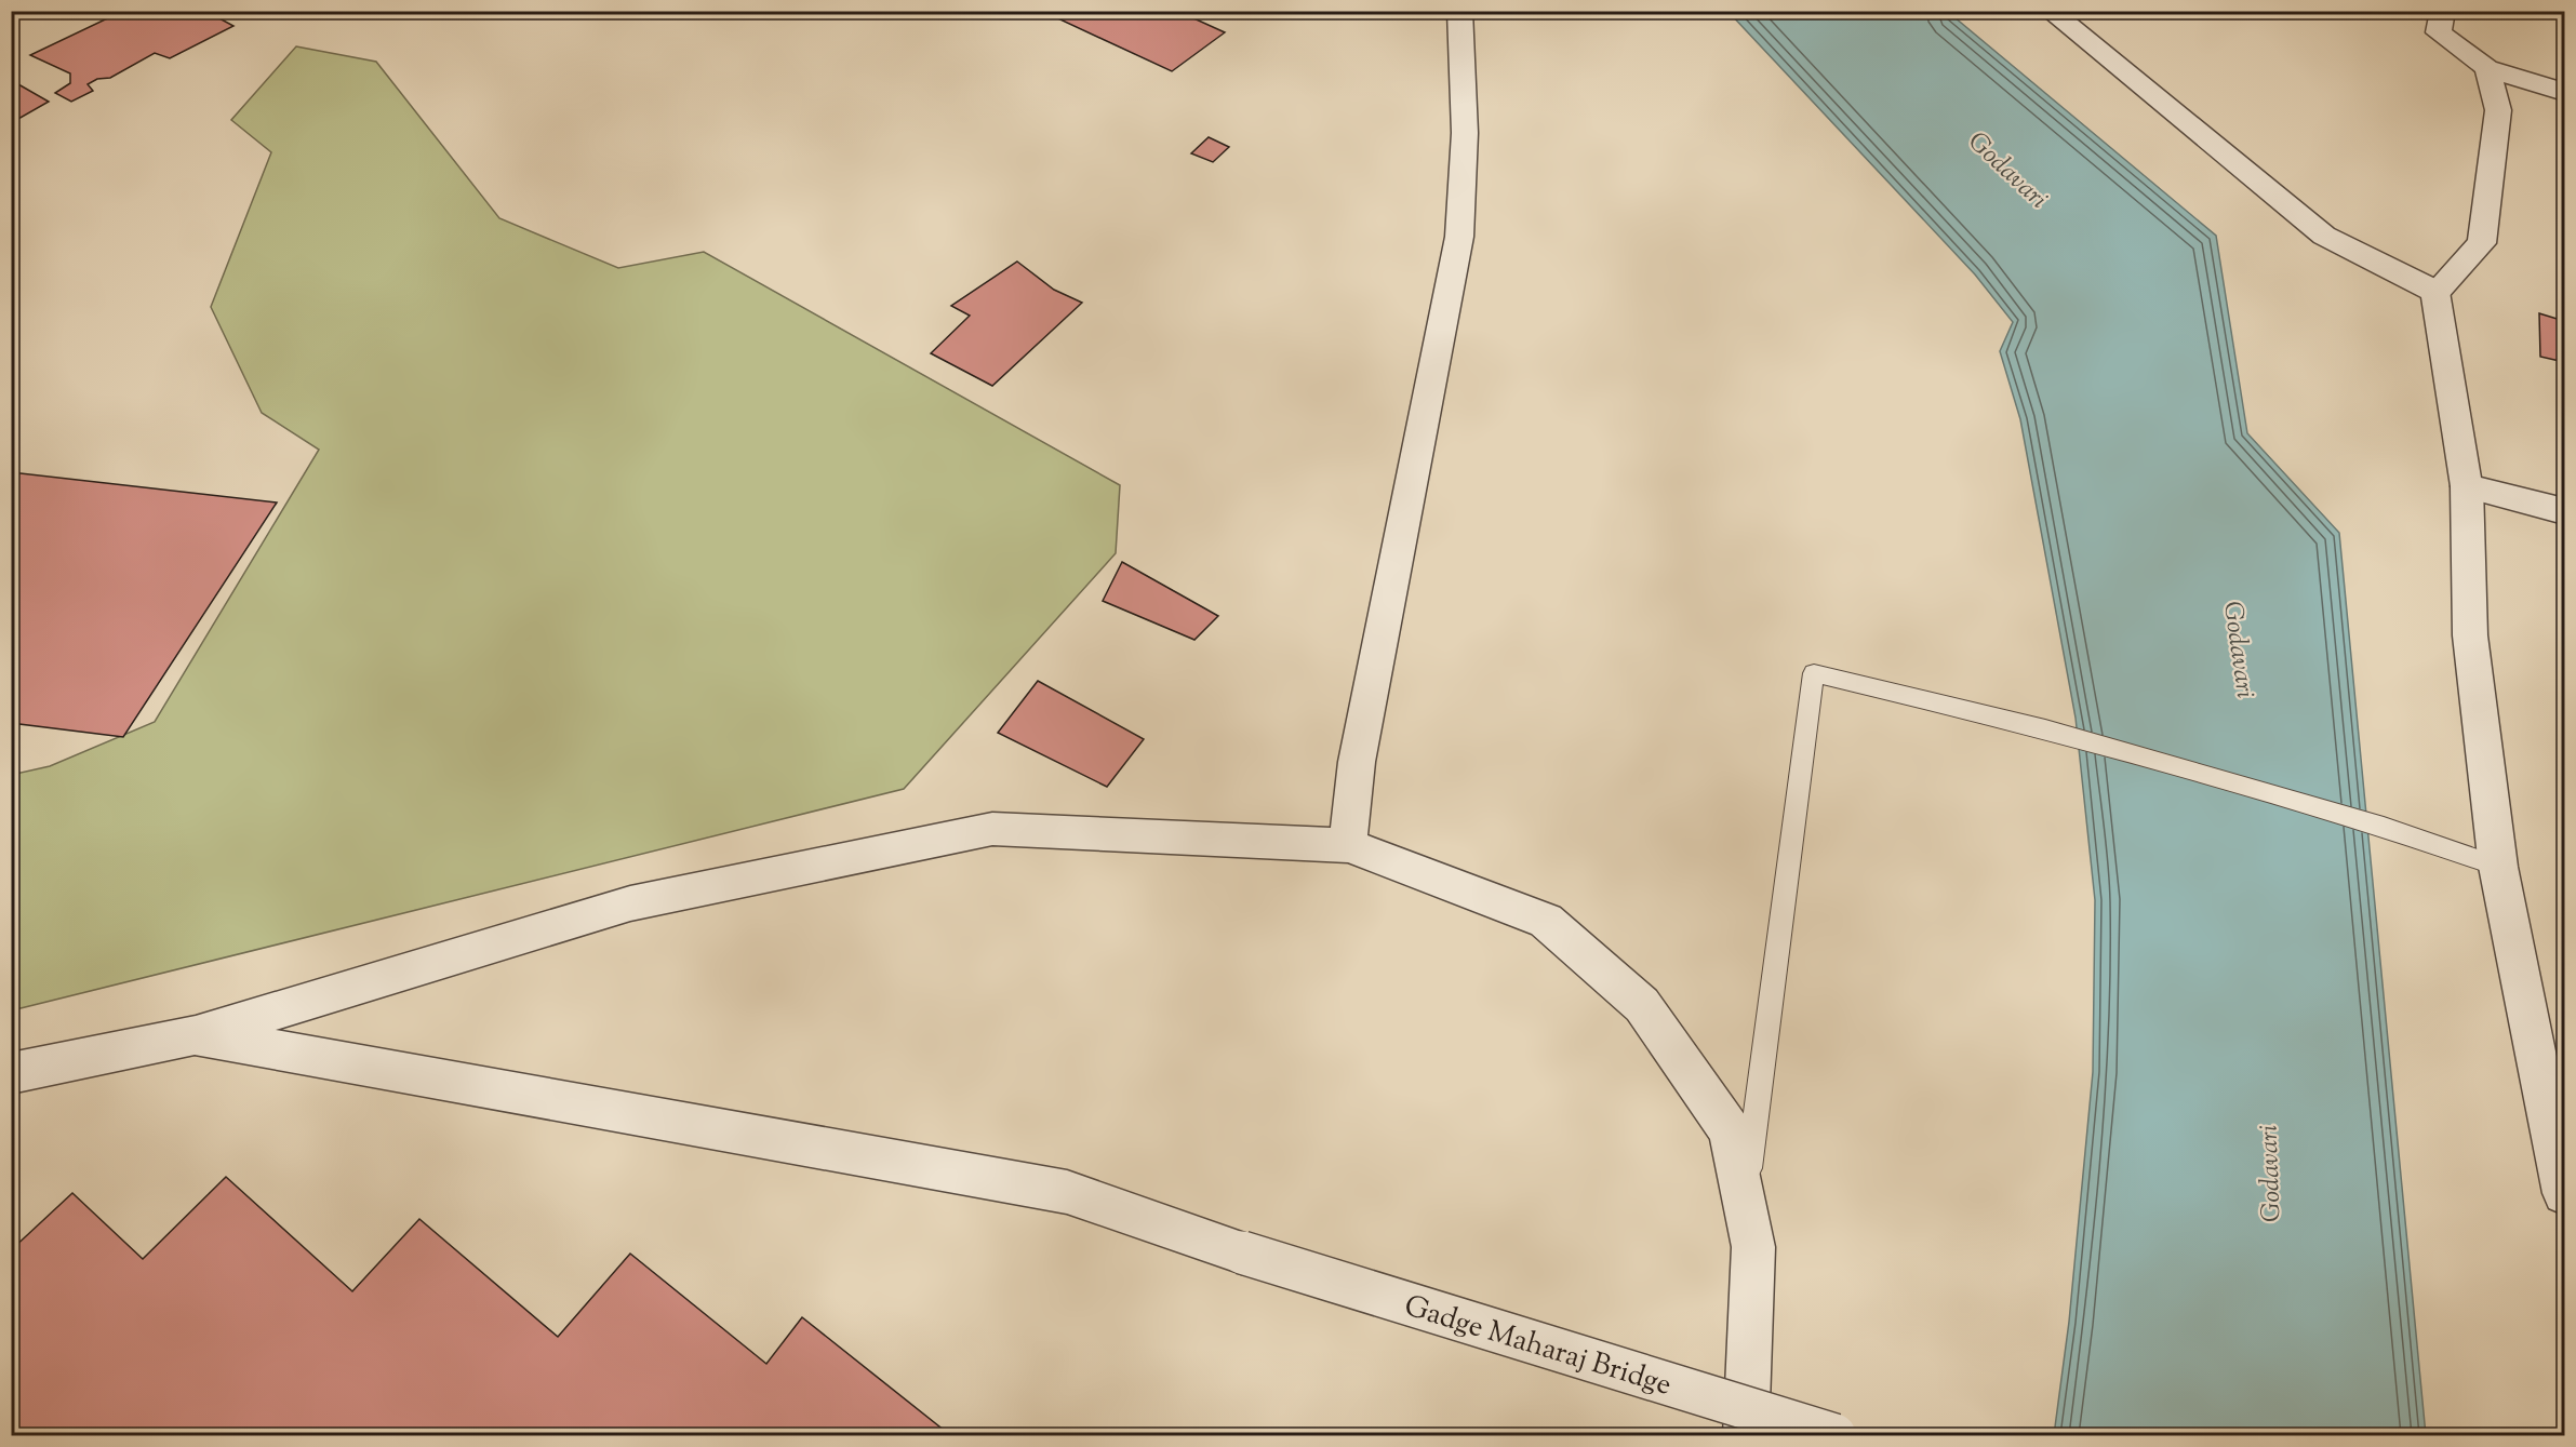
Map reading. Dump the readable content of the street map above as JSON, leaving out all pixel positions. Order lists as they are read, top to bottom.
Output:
{
  "streets": {
    "street": ["Gadge Maharaj Bridge"]
  },
  "water": ["Godavari"]
}
